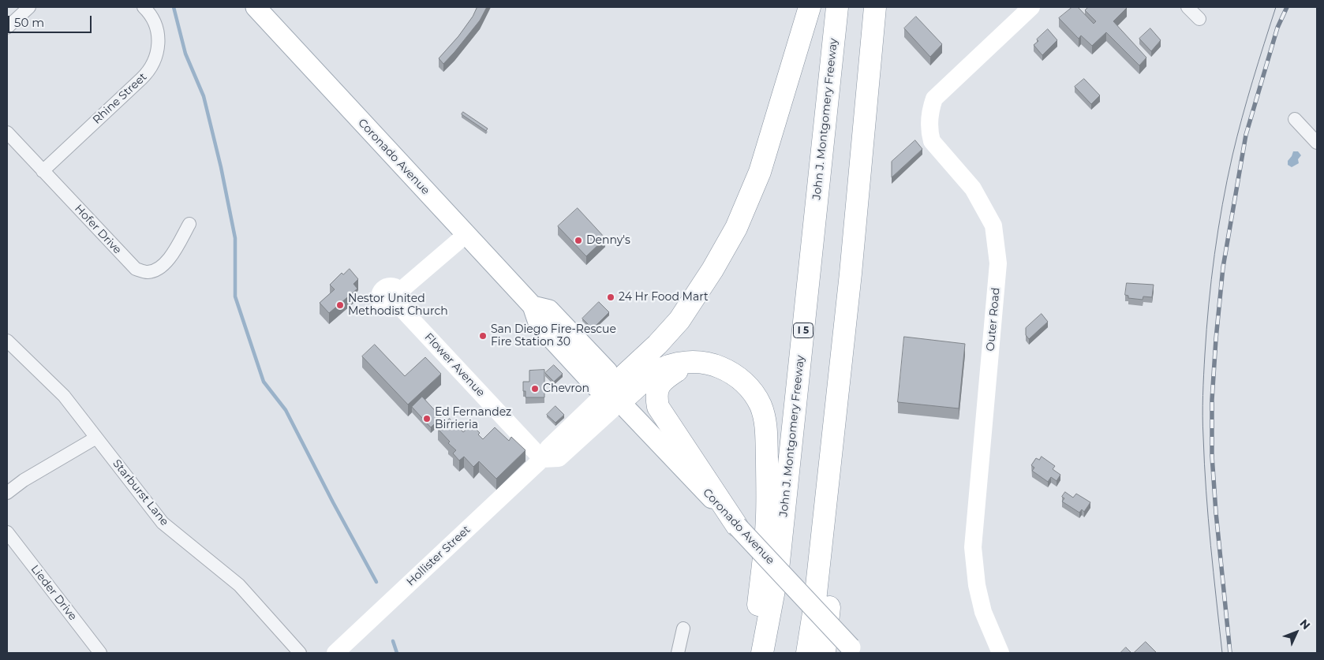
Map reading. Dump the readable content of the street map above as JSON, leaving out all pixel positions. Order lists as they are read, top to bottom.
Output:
{
  "streets": {
    "highway": ["John J. Montgomery Freeway", "I 5"],
    "main road": ["Coronado Avenue"],
    "street": [
      "Rhine Street",
      "Hofer Drive",
      "Outer Road",
      "Flower Avenue",
      "Starburst Lane",
      "Hollister Street",
      "Lieder Drive"
    ]
  },
  "crossings": [
    ["Rhine Street", "Hofer Drive"],
    ["Coronado Avenue", "Flower Avenue"],
    ["Flower Avenue", "Hollister Street"]
  ],
  "places": [
    "Denny's",
    "24 Hr Food Mart",
    "Nestor United Methodist Church",
    "San Diego Fire-Rescue Fire Station 30",
    "Chevron",
    "Ed Fernandez Birrieria"
  ],
  "scale_bar": "50 m",
  "north": "top right"
}
